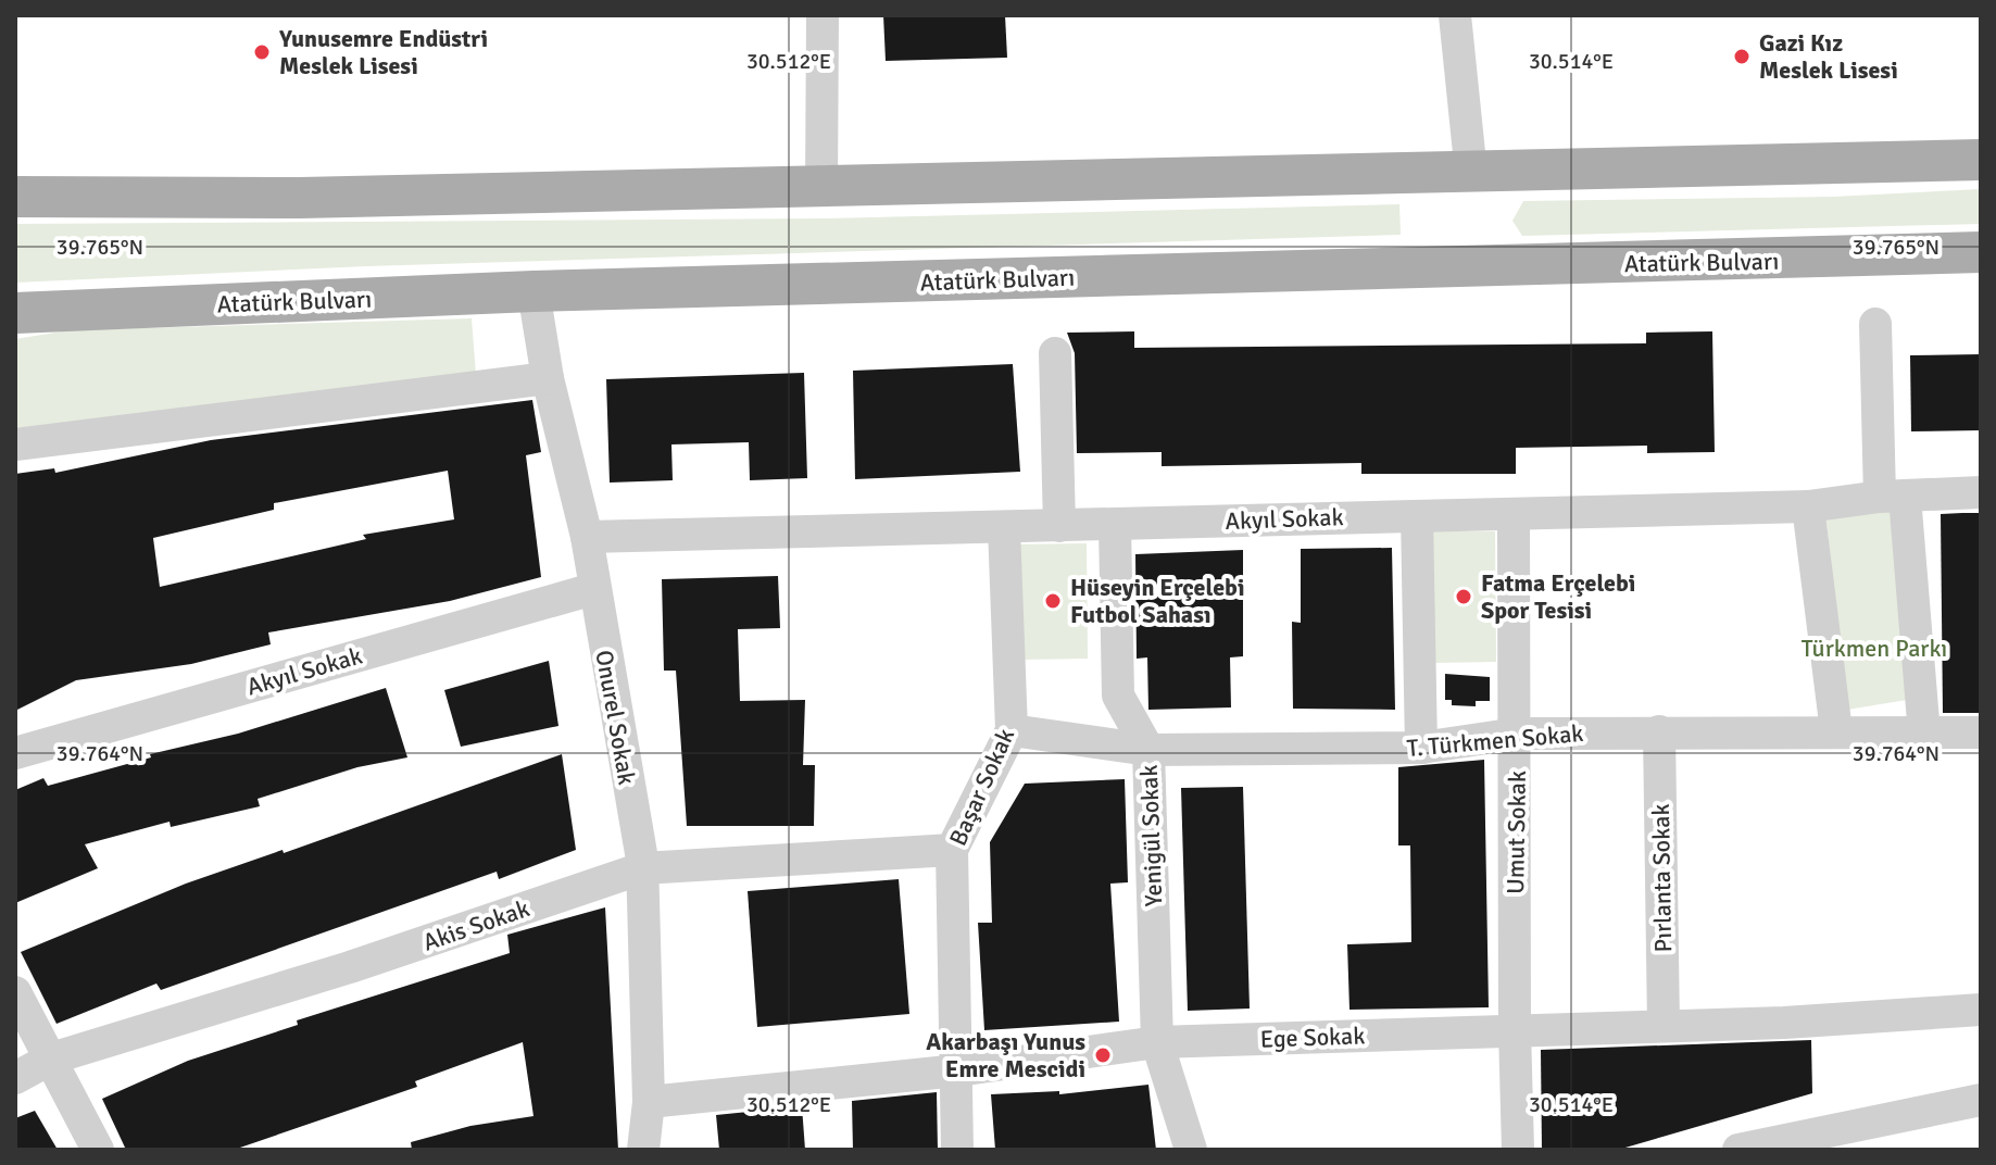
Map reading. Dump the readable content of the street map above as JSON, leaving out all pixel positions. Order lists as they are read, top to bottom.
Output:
{
  "streets": {
    "main road": ["Atatürk Bulvarı"],
    "street": [
      "Akyıl Sokak",
      "Onurel Sokak",
      "T. Türkmen Sokak",
      "Başar Sokak",
      "Umut Sokak",
      "Yenigül Sokak",
      "Pırlanta Sokak",
      "Akis Sokak",
      "Ege Sokak"
    ]
  },
  "crossings": [
    ["Atatürk Bulvarı", "Onurel Sokak"],
    ["Akyıl Sokak", "Onurel Sokak"],
    ["Akyıl Sokak", "Başar Sokak"],
    ["Akyıl Sokak", "Umut Sokak"],
    ["Akyıl Sokak", "Yenigül Sokak"],
    ["Onurel Sokak", "Akis Sokak"],
    ["Onurel Sokak", "Ege Sokak"],
    ["T. Türkmen Sokak", "Başar Sokak"],
    ["T. Türkmen Sokak", "Umut Sokak"],
    ["T. Türkmen Sokak", "Yenigül Sokak"],
    ["T. Türkmen Sokak", "Pırlanta Sokak"],
    ["Başar Sokak", "Akis Sokak"],
    ["Başar Sokak", "Ege Sokak"],
    ["Umut Sokak", "Ege Sokak"],
    ["Yenigül Sokak", "Ege Sokak"],
    ["Pırlanta Sokak", "Ege Sokak"]
  ],
  "parks": ["Türkmen Parkı"],
  "places": [
    "Yunusemre Endüstri Meslek Lisesi",
    "Gazi Kız Meslek Lisesi",
    "Fatma Erçelebi Spor Tesisi",
    "Hüseyin Erçelebi Futbol Sahası",
    "Akarbaşı Yunus Emre Mescidi"
  ],
  "coordinates": [
    "30.512°E",
    "30.514°E",
    "39.765°N",
    "39.764°N"
  ]
}
